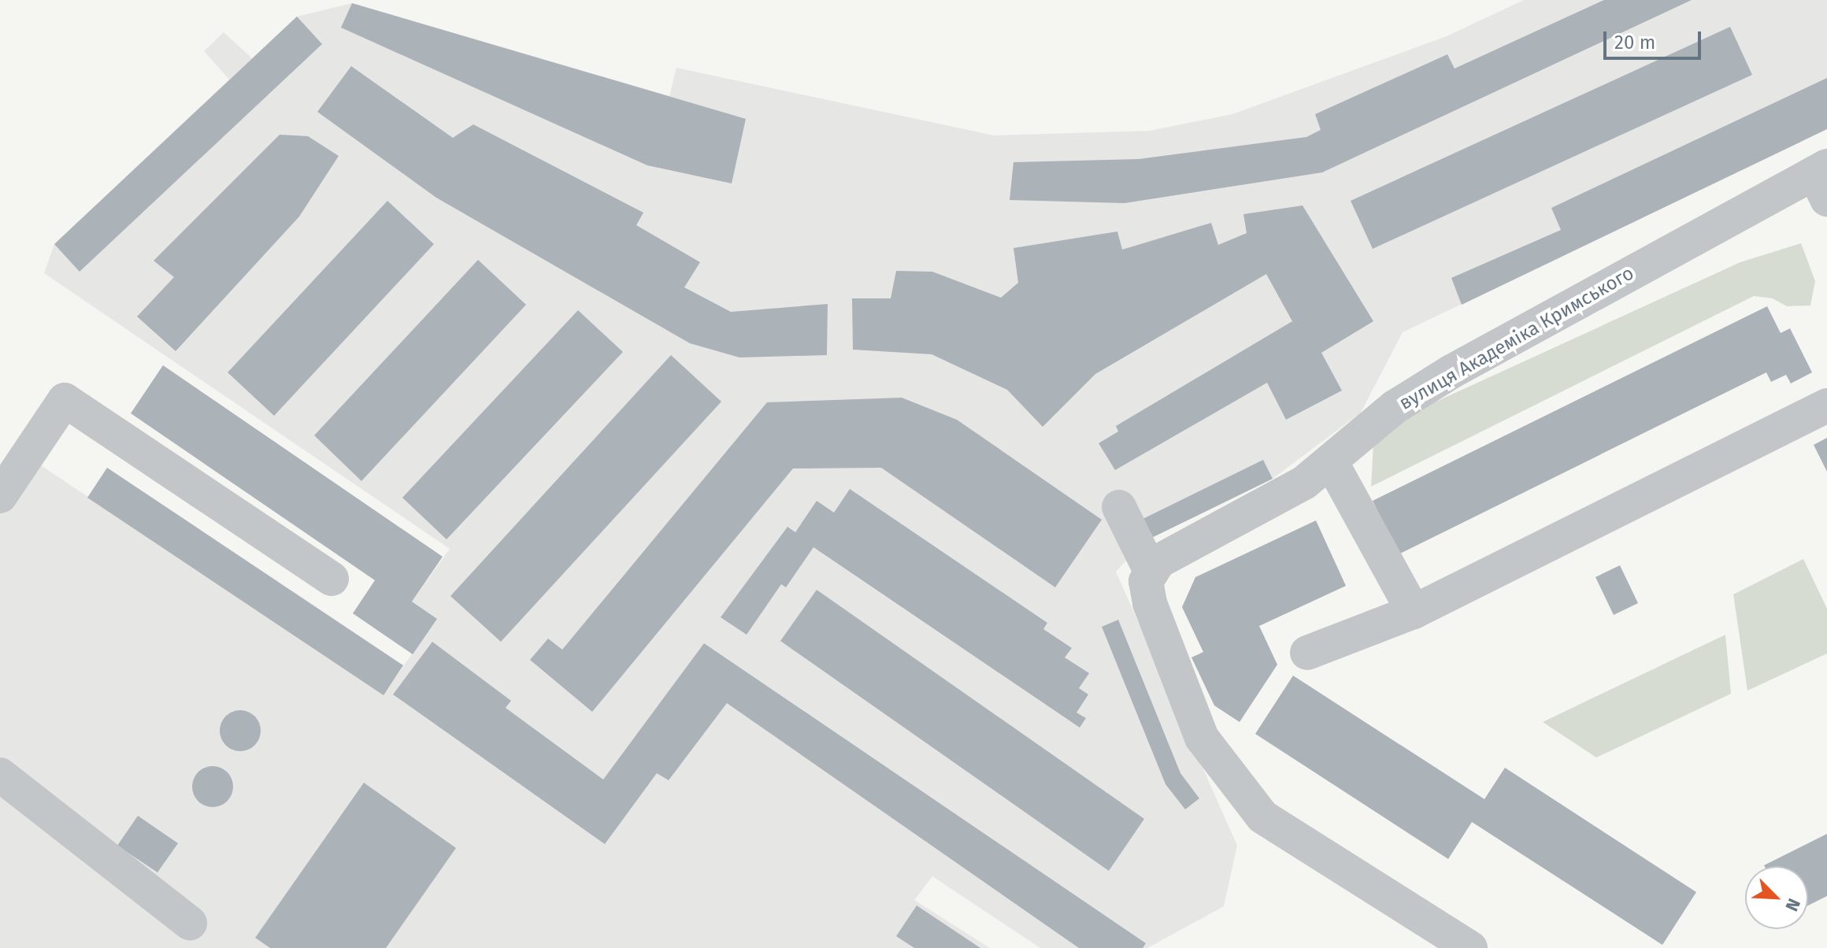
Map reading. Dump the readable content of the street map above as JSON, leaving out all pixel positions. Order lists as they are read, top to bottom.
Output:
{
  "streets": {
    "street": ["вулиця Академіка Кримського"]
  },
  "scale_bar": "20 m",
  "north": "bottom right"
}
